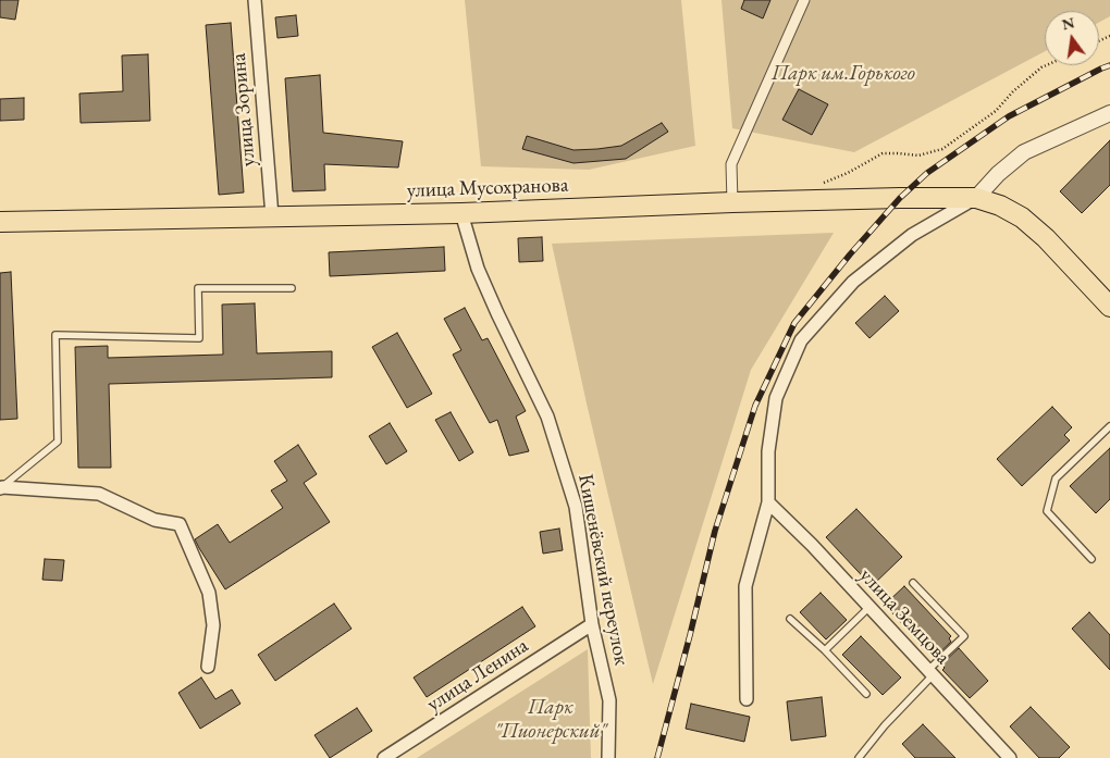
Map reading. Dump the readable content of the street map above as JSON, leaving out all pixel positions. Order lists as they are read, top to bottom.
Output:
{
  "streets": {
    "main road": ["улица Мусохранова"],
    "street": [
      "улица Зорина",
      "Кишенёвский переулок",
      "улица Земцова",
      "улица Ленина"
    ]
  },
  "crossings": [
    ["улица Зорина", "улица Мусохранова"],
    ["улица Мусохранова", "Кишенёвский переулок"],
    ["Кишенёвский переулок", "улица Ленина"]
  ],
  "parks": ["Парк им.Горького", "Парк \"Пионерский\""],
  "north": "top"
}
